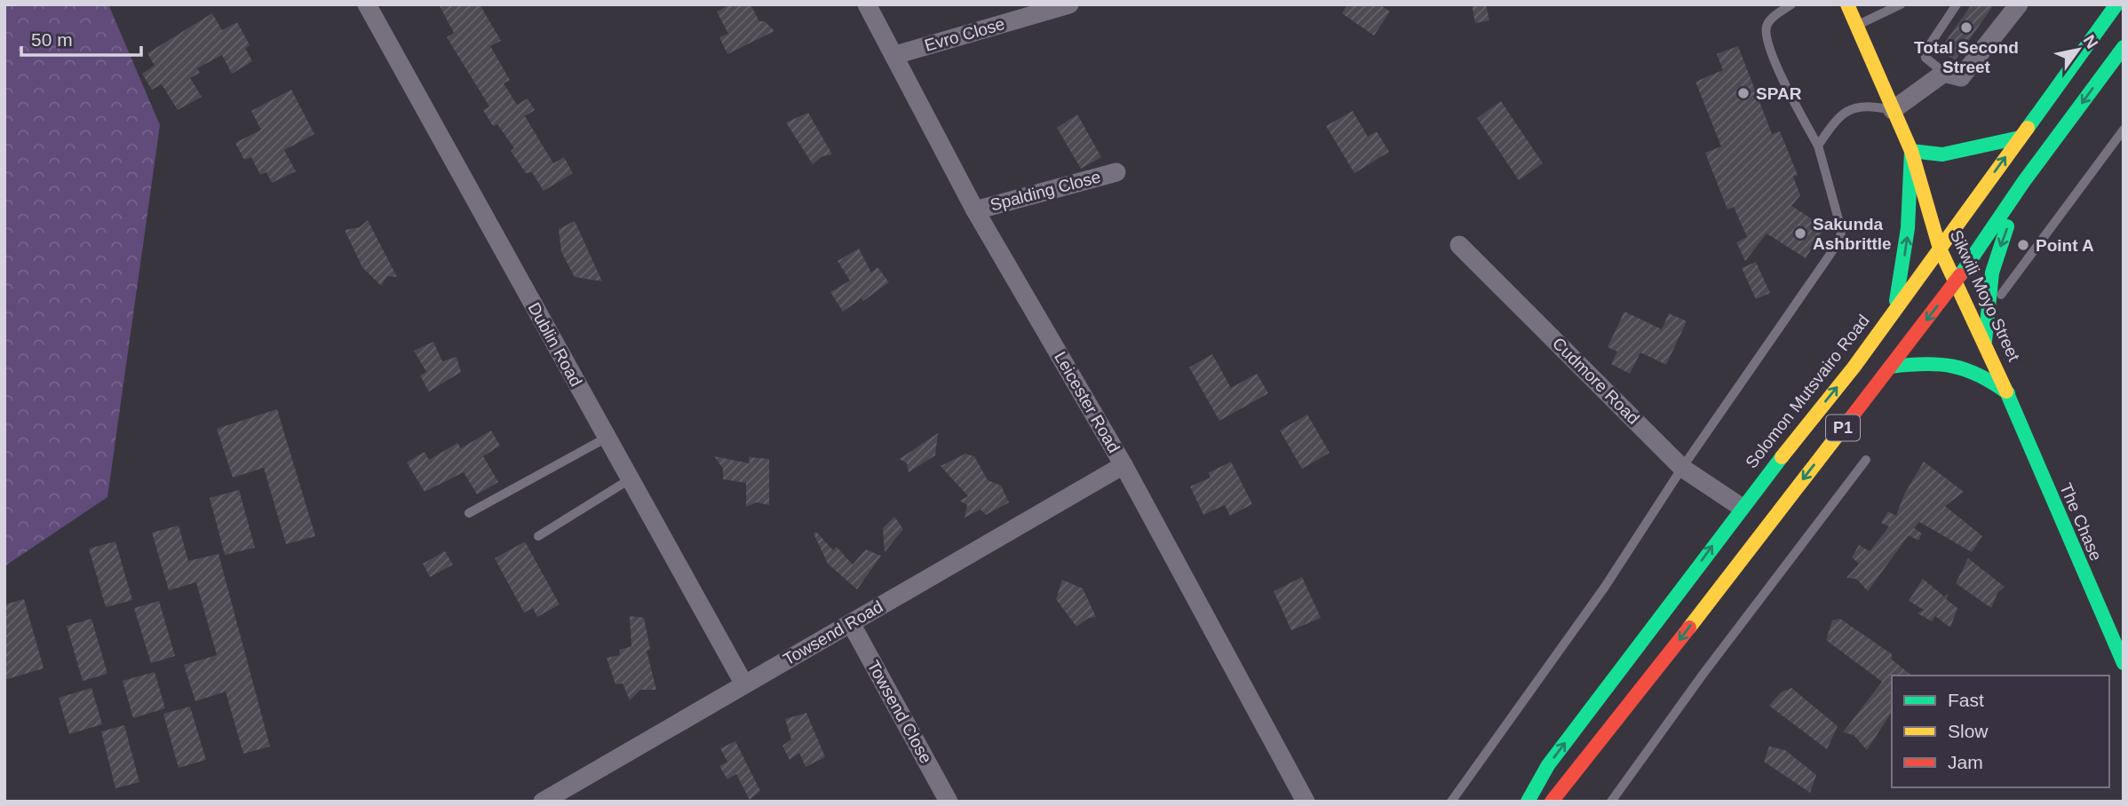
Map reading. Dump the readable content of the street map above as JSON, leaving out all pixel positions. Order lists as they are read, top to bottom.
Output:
{
  "streets": {
    "main road": [
      "Sikwili Moyo Street",
      "Solomon Mutsvairo Road",
      "P1",
      "The Chase"
    ],
    "street": [
      "Evro Close",
      "Spalding Close",
      "Dublin Road",
      "Cudmore Road",
      "Leicester Road",
      "Towsend Road",
      "Towsend Close"
    ]
  },
  "crossings": [
    ["Evro Close", "Leicester Road"],
    ["Spalding Close", "Leicester Road"],
    ["Sikwili Moyo Street", "Solomon Mutsvairo Road"],
    ["Sikwili Moyo Street", "P1"],
    ["Sikwili Moyo Street", "The Chase"],
    ["Dublin Road", "Towsend Road"],
    ["Cudmore Road", "Solomon Mutsvairo Road"],
    ["Leicester Road", "Towsend Road"],
    ["Towsend Road", "Towsend Close"]
  ],
  "places": [
    "Total Second Street",
    "SPAR",
    "Sakunda Ashbrittle",
    "Point A"
  ],
  "legend": ["Fast", "Slow", "Jam"],
  "scale_bar": "50 m",
  "north": "top right"
}
